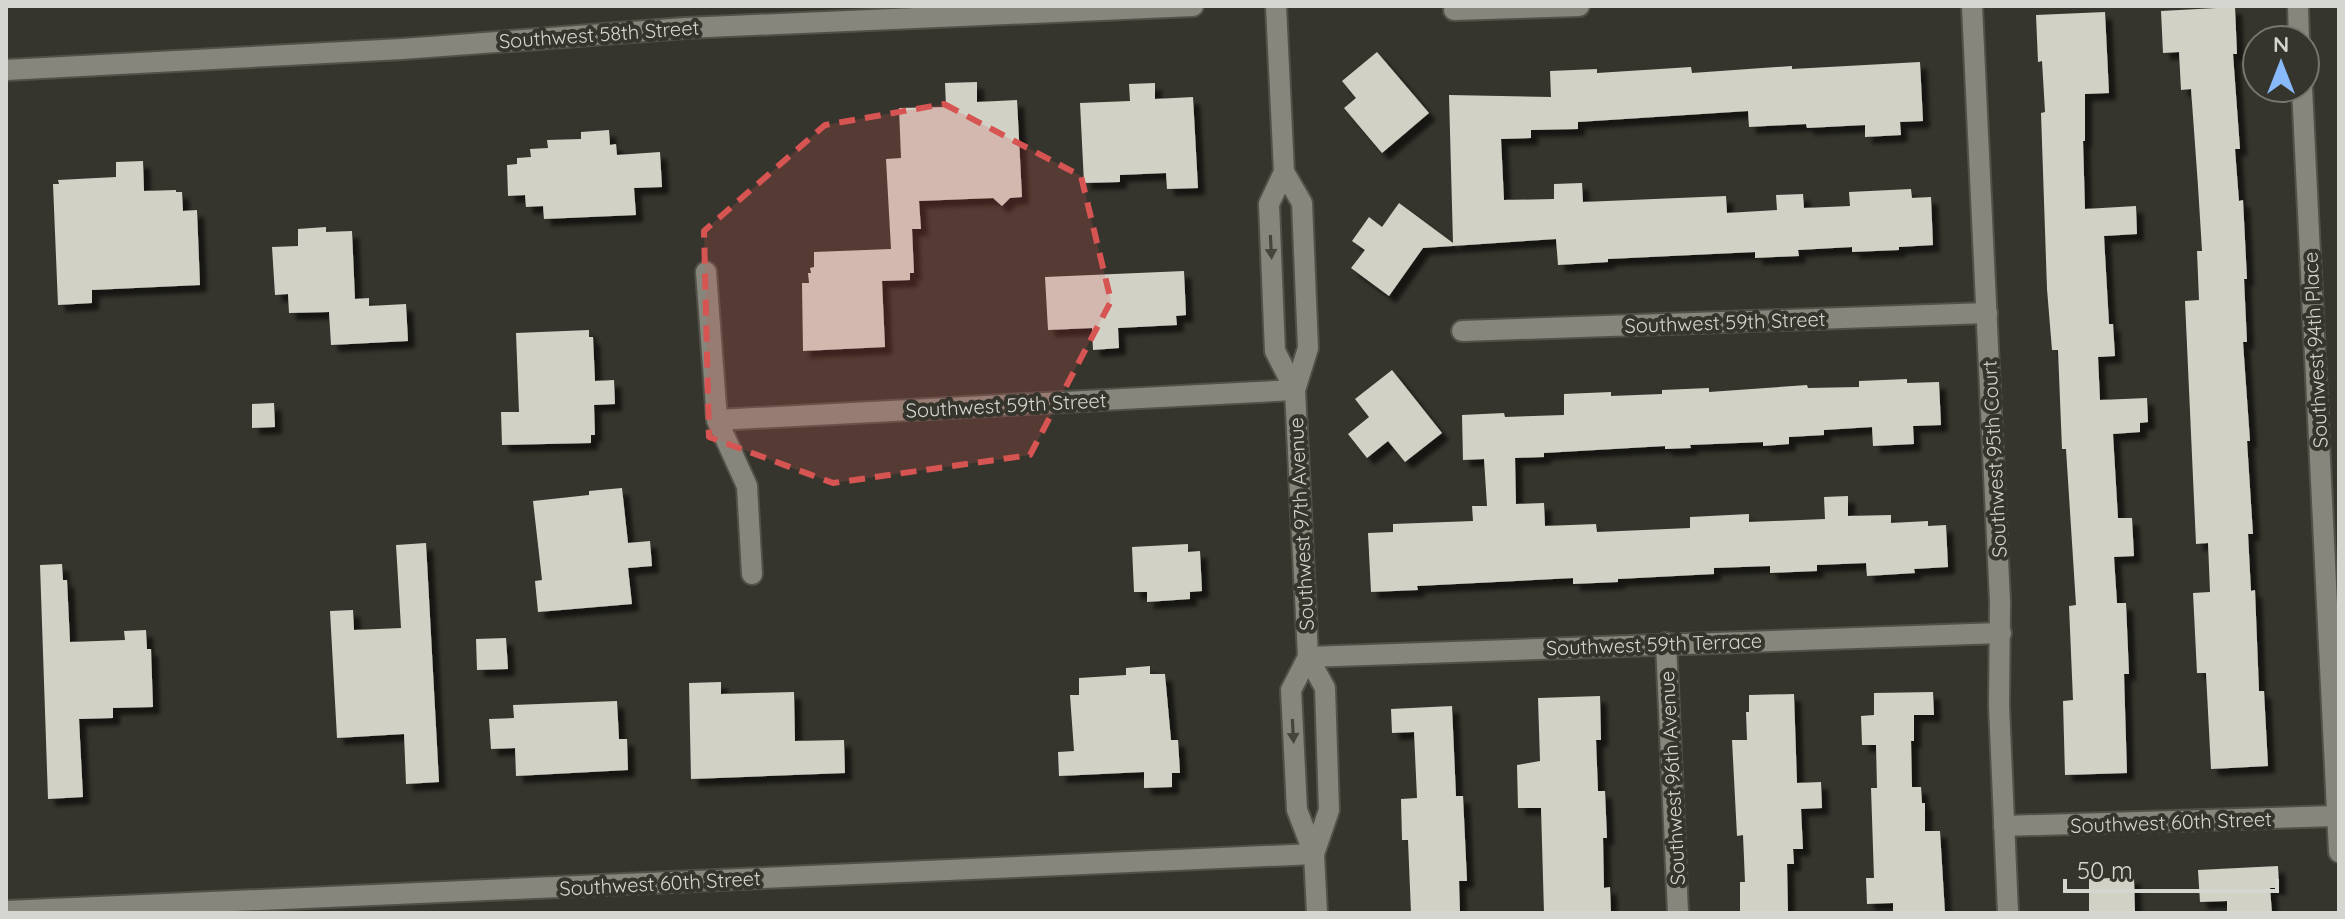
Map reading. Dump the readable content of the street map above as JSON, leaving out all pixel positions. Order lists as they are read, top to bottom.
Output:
{
  "streets": {
    "street": [
      "Southwest 58th Street",
      "Southwest 59th Street",
      "Southwest 94th Place",
      "Southwest 95th Court",
      "Southwest 97th Avenue",
      "Southwest 59th Terrace",
      "Southwest 96th Avenue",
      "Southwest 60th Street"
    ]
  },
  "crossings": [
    ["Southwest 59th Street", "Southwest 95th Court"],
    ["Southwest 59th Street", "Southwest 97th Avenue"],
    ["Southwest 94th Place", "Southwest 60th Street"],
    ["Southwest 95th Court", "Southwest 59th Terrace"],
    ["Southwest 95th Court", "Southwest 60th Street"],
    ["Southwest 97th Avenue", "Southwest 59th Terrace"],
    ["Southwest 97th Avenue", "Southwest 60th Street"],
    ["Southwest 59th Terrace", "Southwest 96th Avenue"]
  ],
  "scale_bar": "50 m",
  "north": "top"
}
